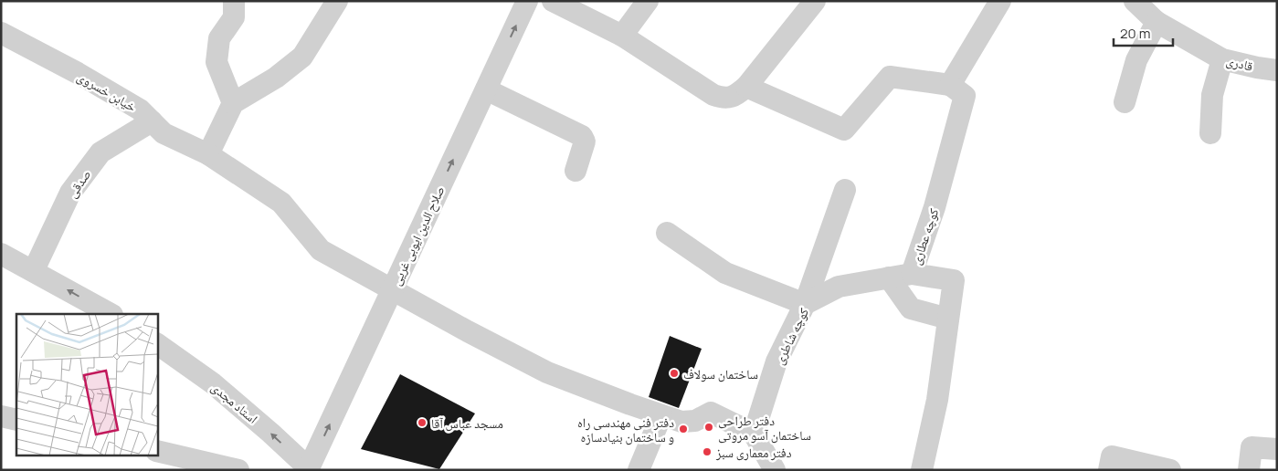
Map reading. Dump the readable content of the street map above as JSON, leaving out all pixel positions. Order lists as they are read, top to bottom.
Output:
{
  "streets": {
    "street": [
      "قادری",
      "خیابن خسروی",
      "صدقی",
      "صلاح الدین ایوبی غریی",
      "کوچه عطاری",
      "کوچه شاطری",
      "استاد مجدی"
    ]
  },
  "crossings": [
    ["خیابن خسروی", "صدقی"],
    ["خیابن خسروی", "صلاح الدین ایوبی غریی"],
    ["خیابن خسروی", "کوچه شاطری"],
    ["صلاح الدین ایوبی غریی", "استاد مجدی"],
    ["کوچه عطاری", "کوچه شاطری"]
  ],
  "one_way": ["صلاح الدین ایوبی غریی", "استاد مجدی"],
  "places": [
    "ساختمان سولاف",
    "مسجد عباس آقا",
    "دفتر طراحی ساختمان آسو مروتی",
    "دفتر فنی مهندسی راه و ساختمان بنیادسازه",
    "دفتر معماری سبز"
  ],
  "scale_bar": "20 m"
}
